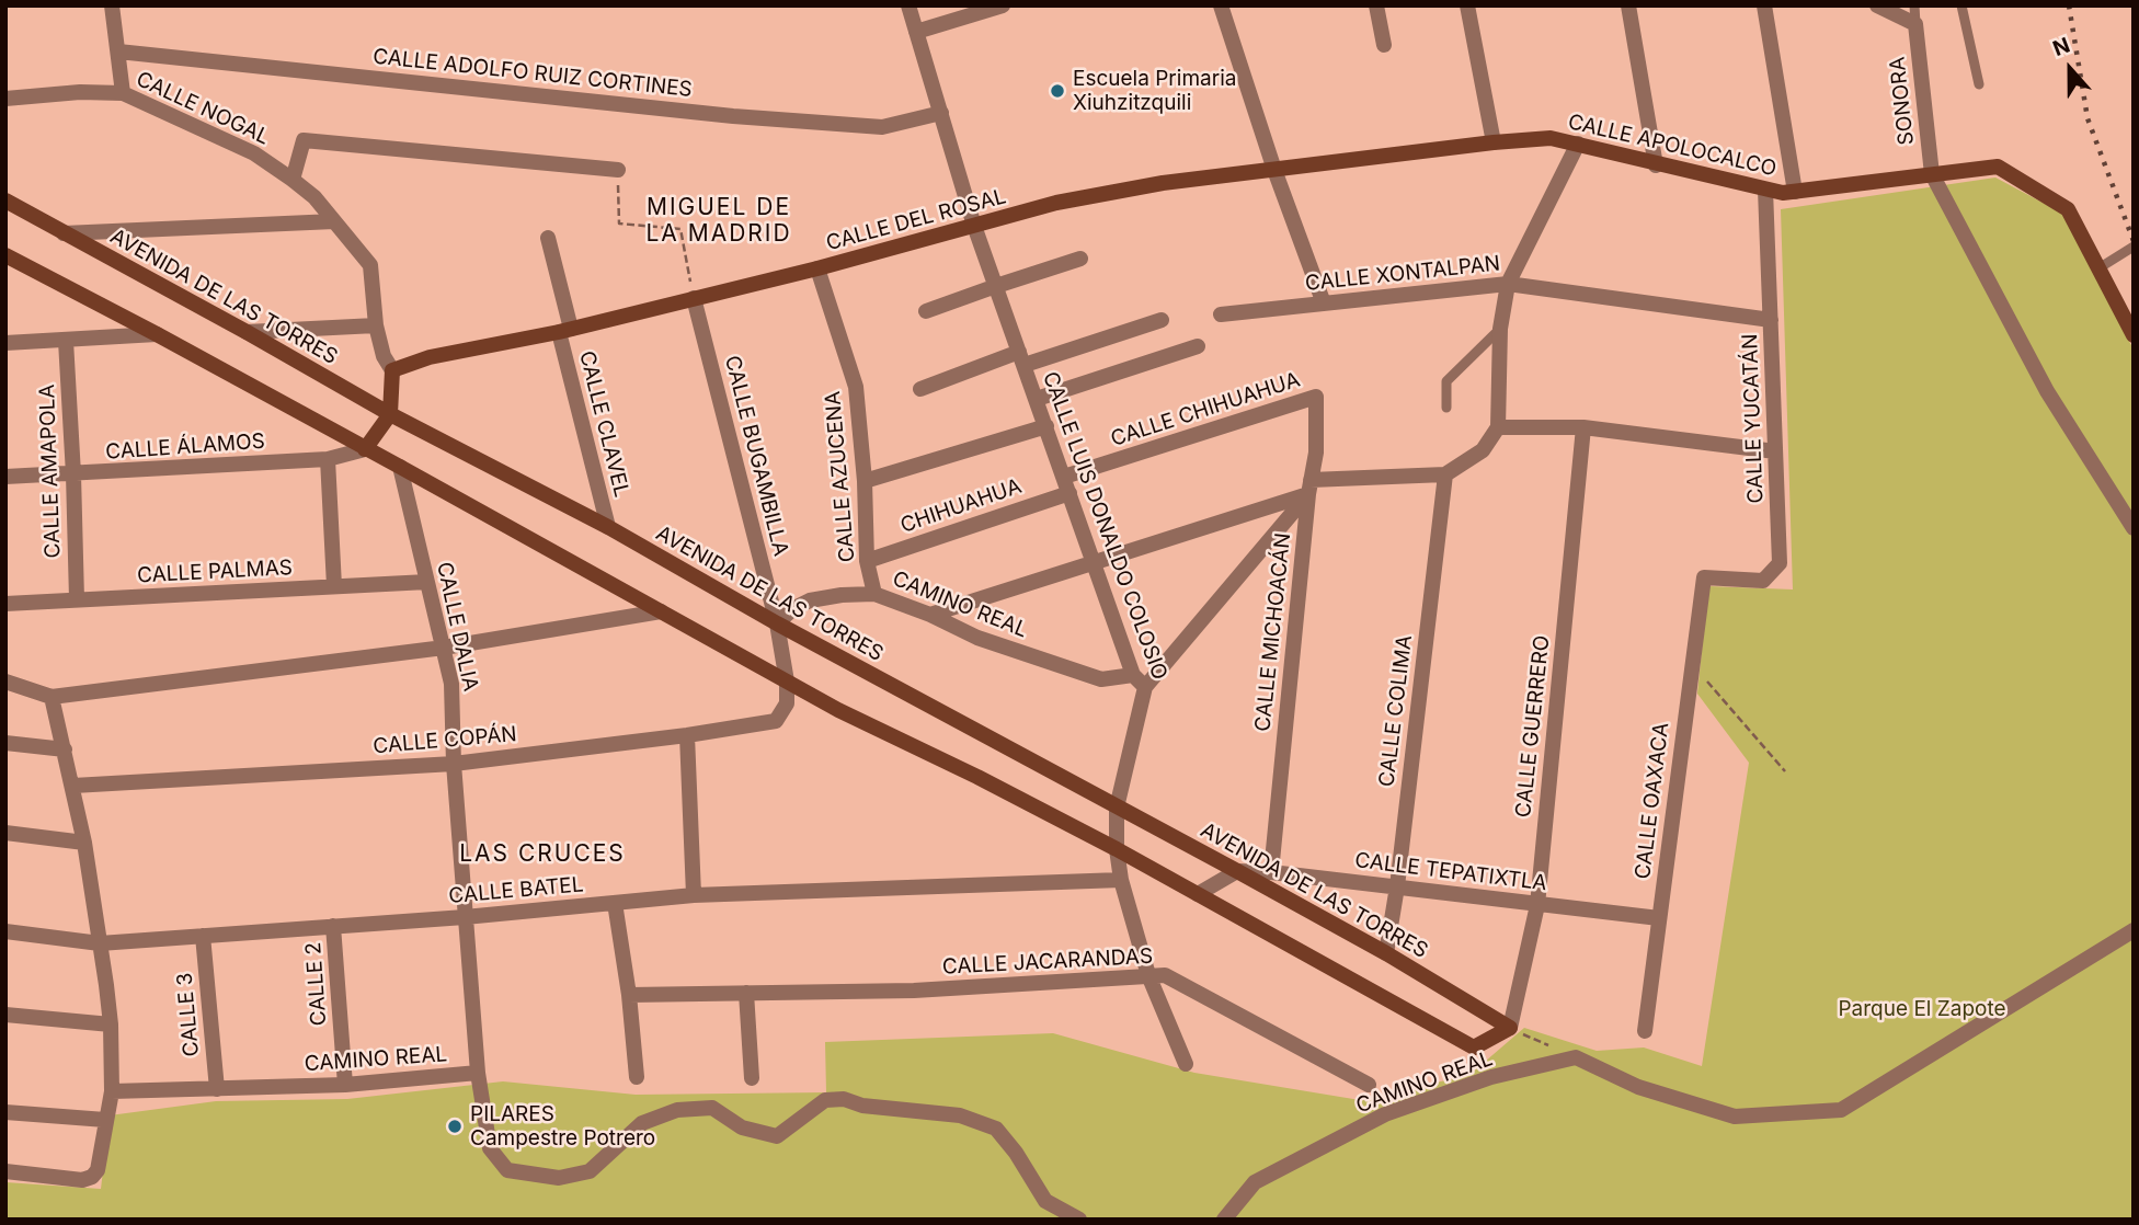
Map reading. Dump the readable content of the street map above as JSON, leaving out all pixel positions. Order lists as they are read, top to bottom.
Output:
{
  "streets": {
    "street": [
      "CALLE ADOLFO RUIZ CORTINES",
      "SONORA",
      "CALLE NOGAL",
      "CALLE APOLOCALCO",
      "CALLE DEL ROSAL",
      "CALLE XONTALPAN",
      "AVENIDA DE LAS TORRES",
      "CALLE CHIHUAHUA",
      "CALLE YUCATÁN",
      "CALLE CLAVEL",
      "CALLE ÁLAMOS",
      "CALLE BUGAMBILLA",
      "CALLE AMAPOLA",
      "CALLE AZUCENA",
      "CHIHUAHUA",
      "CALLE LUIS DONALDO COLOSIO",
      "CALLE PALMAS",
      "CAMINO REAL",
      "CALLE DALIA",
      "CALLE MICHOACÁN",
      "CALLE COLIMA",
      "CALLE GUERRERO",
      "CALLE COPÁN",
      "CALLE OAXACA",
      "CALLE TEPATIXTLA",
      "CALLE BATEL",
      "CALLE JACARANDAS",
      "CALLE 2",
      "CALLE 3"
    ]
  },
  "crossings": [
    ["CALLE ADOLFO RUIZ CORTINES", "CALLE LUIS DONALDO COLOSIO"],
    ["SONORA", "CALLE APOLOCALCO"],
    ["CALLE NOGAL", "CALLE DEL ROSAL"],
    ["CALLE NOGAL", "AVENIDA DE LAS TORRES"],
    ["CALLE APOLOCALCO", "CALLE DEL ROSAL"],
    ["CALLE APOLOCALCO", "CALLE YUCATÁN"],
    ["CALLE DEL ROSAL", "CALLE CLAVEL"],
    ["CALLE DEL ROSAL", "CALLE BUGAMBILLA"],
    ["CALLE DEL ROSAL", "CALLE AZUCENA"],
    ["CALLE DEL ROSAL", "CALLE LUIS DONALDO COLOSIO"],
    ["CALLE XONTALPAN", "CALLE YUCATÁN"],
    ["AVENIDA DE LAS TORRES", "CALLE CLAVEL"],
    ["AVENIDA DE LAS TORRES", "CALLE BUGAMBILLA"],
    ["AVENIDA DE LAS TORRES", "CALLE LUIS DONALDO COLOSIO"],
    ["AVENIDA DE LAS TORRES", "CAMINO REAL"],
    ["AVENIDA DE LAS TORRES", "CALLE COLIMA"],
    ["AVENIDA DE LAS TORRES", "CALLE GUERRERO"],
    ["AVENIDA DE LAS TORRES", "CALLE TEPATIXTLA"],
    ["CALLE CHIHUAHUA", "CHIHUAHUA"],
    ["CALLE CHIHUAHUA", "CALLE LUIS DONALDO COLOSIO"],
    ["CALLE CHIHUAHUA", "CALLE MICHOACÁN"],
    ["CALLE YUCATÁN", "CALLE OAXACA"],
    ["CALLE ÁLAMOS", "CALLE AMAPOLA"],
    ["CALLE BUGAMBILLA", "CAMINO REAL"],
    ["CALLE BUGAMBILLA", "CALLE COPÁN"],
    ["CALLE AMAPOLA", "CALLE PALMAS"],
    ["CALLE AZUCENA", "CHIHUAHUA"],
    ["CALLE AZUCENA", "CAMINO REAL"],
    ["CHIHUAHUA", "CALLE LUIS DONALDO COLOSIO"],
    ["CALLE LUIS DONALDO COLOSIO", "CAMINO REAL"],
    ["CALLE LUIS DONALDO COLOSIO", "CALLE BATEL"],
    ["CALLE LUIS DONALDO COLOSIO", "CALLE JACARANDAS"],
    ["CALLE PALMAS", "CALLE DALIA"],
    ["CAMINO REAL", "CALLE DALIA"],
    ["CAMINO REAL", "CALLE 2"],
    ["CAMINO REAL", "CALLE 3"],
    ["CALLE DALIA", "CALLE COPÁN"],
    ["CALLE DALIA", "CALLE BATEL"],
    ["CALLE MICHOACÁN", "CALLE TEPATIXTLA"],
    ["CALLE COLIMA", "CALLE TEPATIXTLA"],
    ["CALLE GUERRERO", "CALLE TEPATIXTLA"],
    ["CALLE OAXACA", "CALLE TEPATIXTLA"],
    ["CALLE BATEL", "CALLE 2"],
    ["CALLE BATEL", "CALLE 3"]
  ],
  "districts": ["MIGUEL DE LA MADRID", "LAS CRUCES"],
  "parks": ["Parque El Zapote"],
  "places": ["Escuela Primaria Xiuhzitzquili", "PILARES Campestre Potrero"],
  "north": "top"
}
